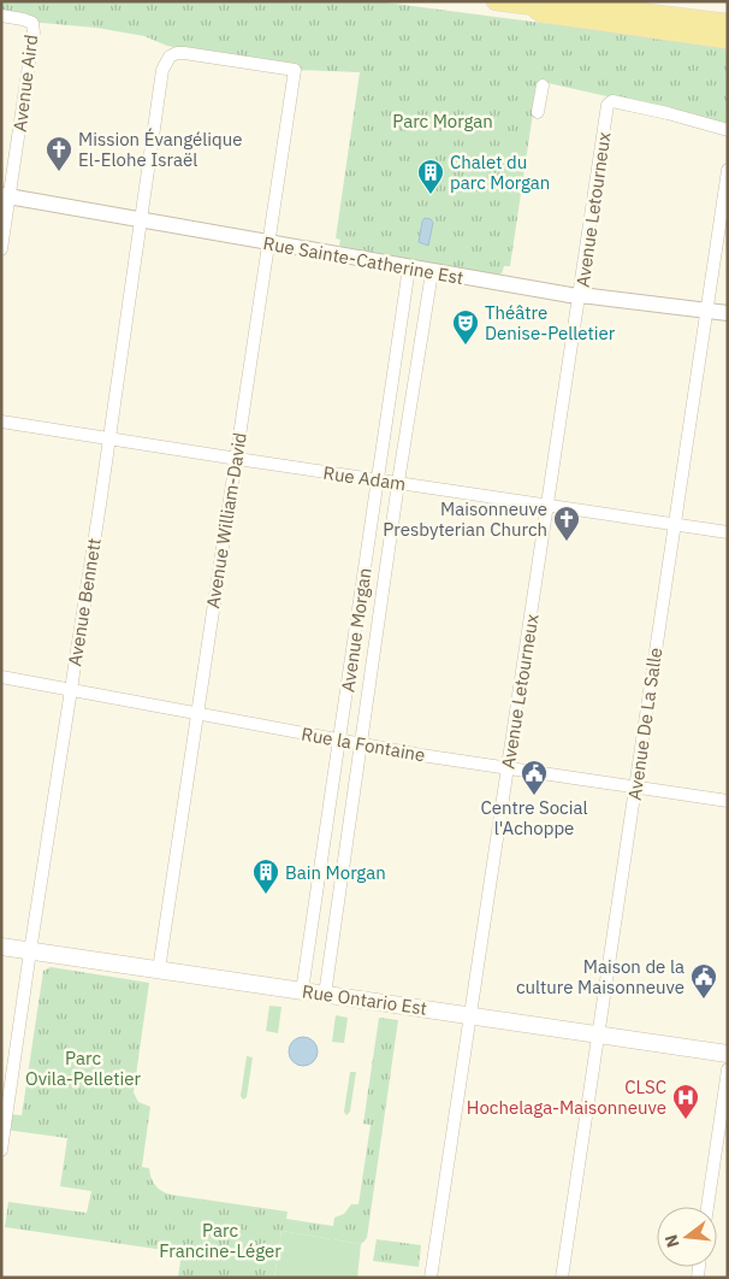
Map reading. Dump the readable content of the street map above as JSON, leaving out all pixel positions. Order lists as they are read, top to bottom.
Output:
{
  "streets": {
    "main road": ["Rue Ontario Est"],
    "street": [
      "Avenue Aird",
      "Avenue Letourneux",
      "Rue Sainte-Catherine Est",
      "Rue Adam",
      "Avenue William-David",
      "Avenue Bennett",
      "Avenue Morgan",
      "Avenue De La Salle",
      "Rue la Fontaine"
    ]
  },
  "crossings": [
    ["Avenue Aird", "Rue Sainte-Catherine Est"],
    ["Avenue Letourneux", "Rue Sainte-Catherine Est"],
    ["Avenue Letourneux", "Rue Adam"],
    ["Avenue Letourneux", "Rue la Fontaine"],
    ["Avenue Letourneux", "Rue Ontario Est"],
    ["Rue Sainte-Catherine Est", "Avenue William-David"],
    ["Rue Sainte-Catherine Est", "Avenue Bennett"],
    ["Rue Sainte-Catherine Est", "Avenue Morgan"],
    ["Rue Sainte-Catherine Est", "Avenue De La Salle"],
    ["Rue Adam", "Avenue William-David"],
    ["Rue Adam", "Avenue Bennett"],
    ["Rue Adam", "Avenue Morgan"],
    ["Rue Adam", "Avenue De La Salle"],
    ["Avenue William-David", "Avenue Bennett"],
    ["Avenue William-David", "Rue la Fontaine"],
    ["Avenue William-David", "Rue Ontario Est"],
    ["Avenue Bennett", "Rue la Fontaine"],
    ["Avenue Bennett", "Rue Ontario Est"],
    ["Avenue Morgan", "Rue la Fontaine"],
    ["Avenue Morgan", "Rue Ontario Est"],
    ["Avenue De La Salle", "Rue la Fontaine"],
    ["Avenue De La Salle", "Rue Ontario Est"]
  ],
  "parks": ["Parc Morgan", "Parc Ovila-Pelletier", "Parc Francine-Léger"],
  "places": {
    "church": ["Mission Évangélique El-Elohe Israël", "Maisonneuve Presbyterian Church"],
    "building": ["Chalet du parc Morgan", "Bain Morgan"],
    "theatre": ["Théâtre Denise-Pelletier"],
    "public building": ["Centre Social l'Achoppe", "Maison de la culture Maisonneuve"],
    "hospital": ["CLSC Hochelaga-Maisonneuve"]
  },
  "north": "left"
}
